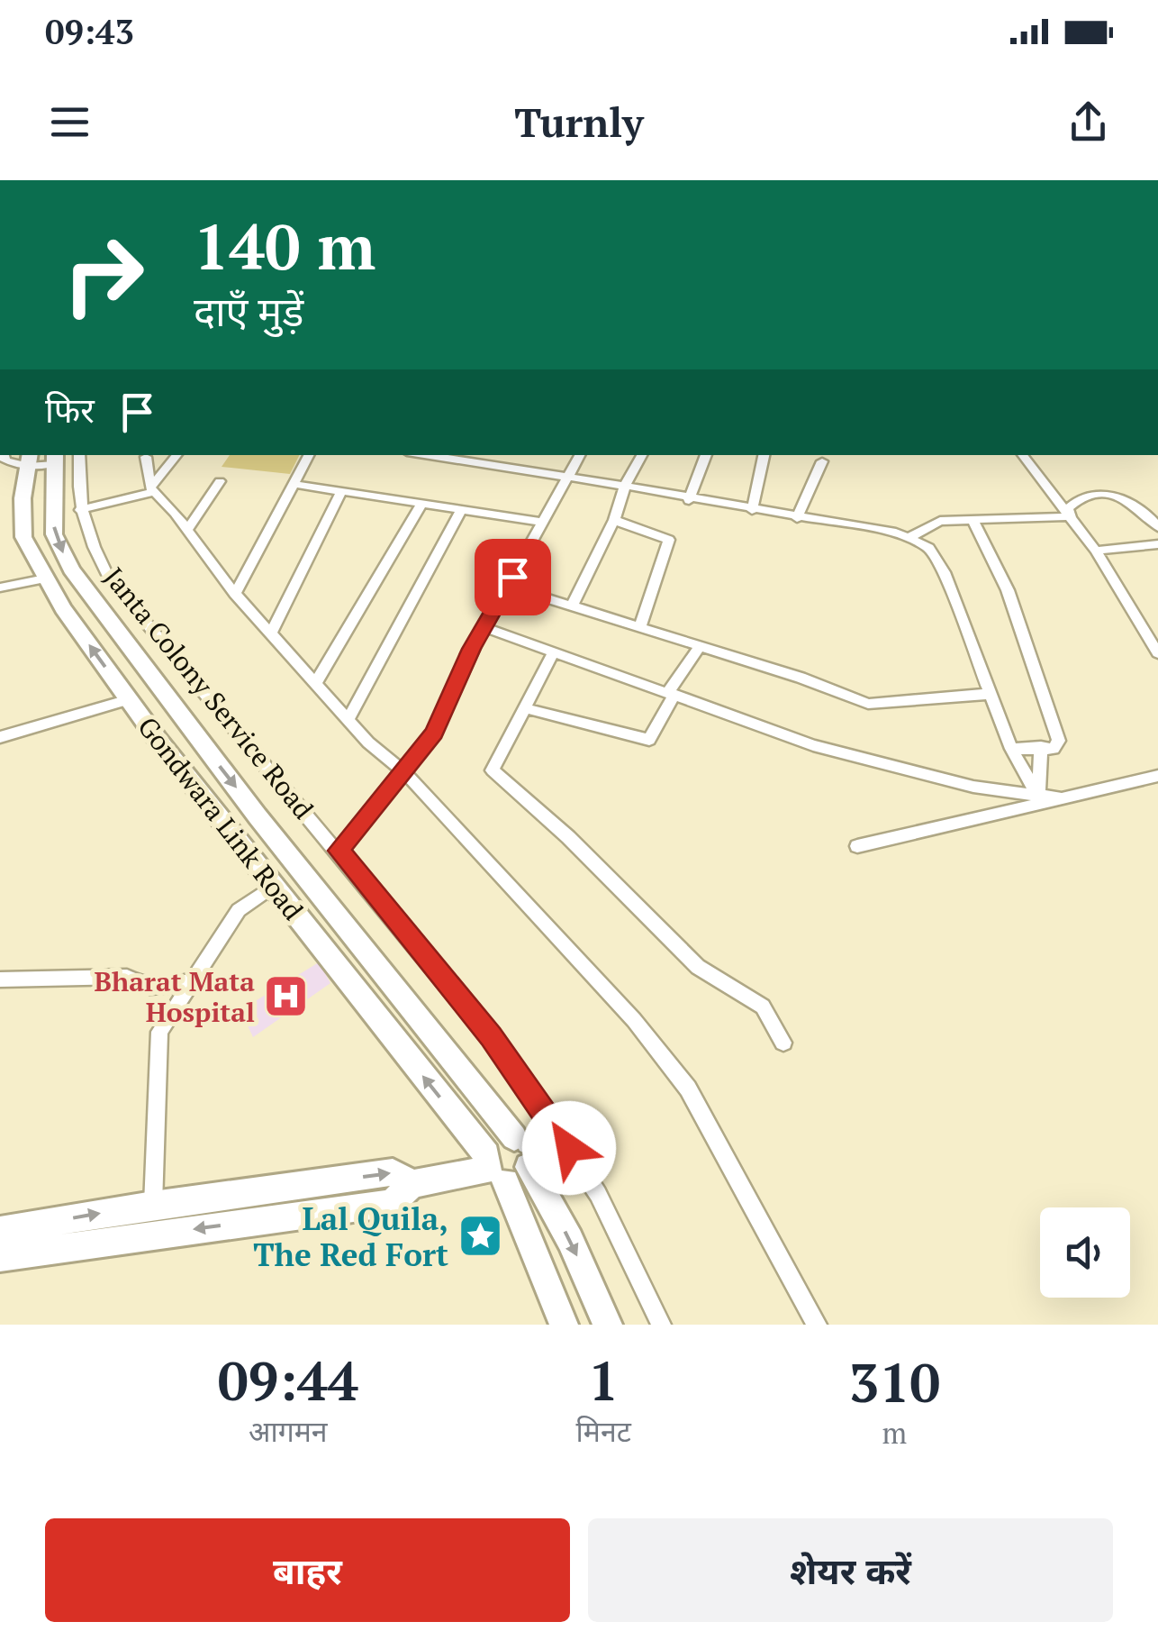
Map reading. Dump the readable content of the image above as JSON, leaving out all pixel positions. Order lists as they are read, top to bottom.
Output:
{
  "streets": {
    "street": ["Janta Colony Service Road", "Gondwara Link Road"]
  },
  "places": {
    "hospital": ["Bharat Mata Hospital"],
    "place": ["Lal Quila, The Red Fort"]
  },
  "page": {
    "status": "09:43",
    "header": "Turnly",
    "turn": ["140 m", "दाएँ मुड़ें"],
    "then": "फिर",
    "eta": [
      "09:44",
      "आगमन",
      "1",
      "मिनट",
      "310",
      "m"
    ],
    "buttons": ["बाहर", "शेयर करें"]
  }
}
